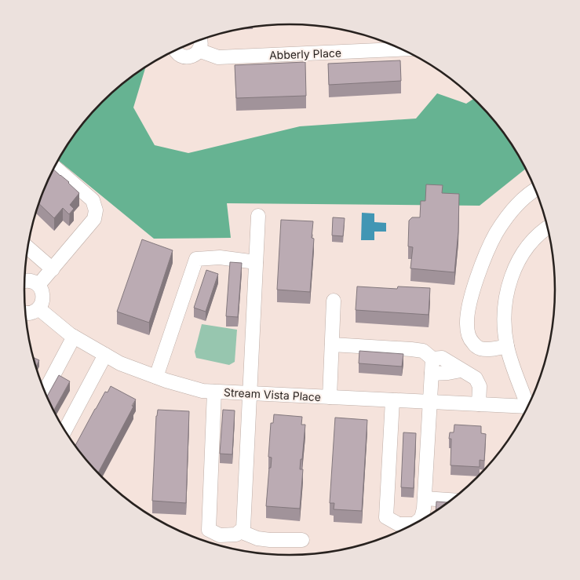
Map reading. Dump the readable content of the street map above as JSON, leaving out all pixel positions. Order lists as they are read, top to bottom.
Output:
{
  "streets": {
    "street": ["Abberly Place", "Stream Vista Place"]
  }
}
